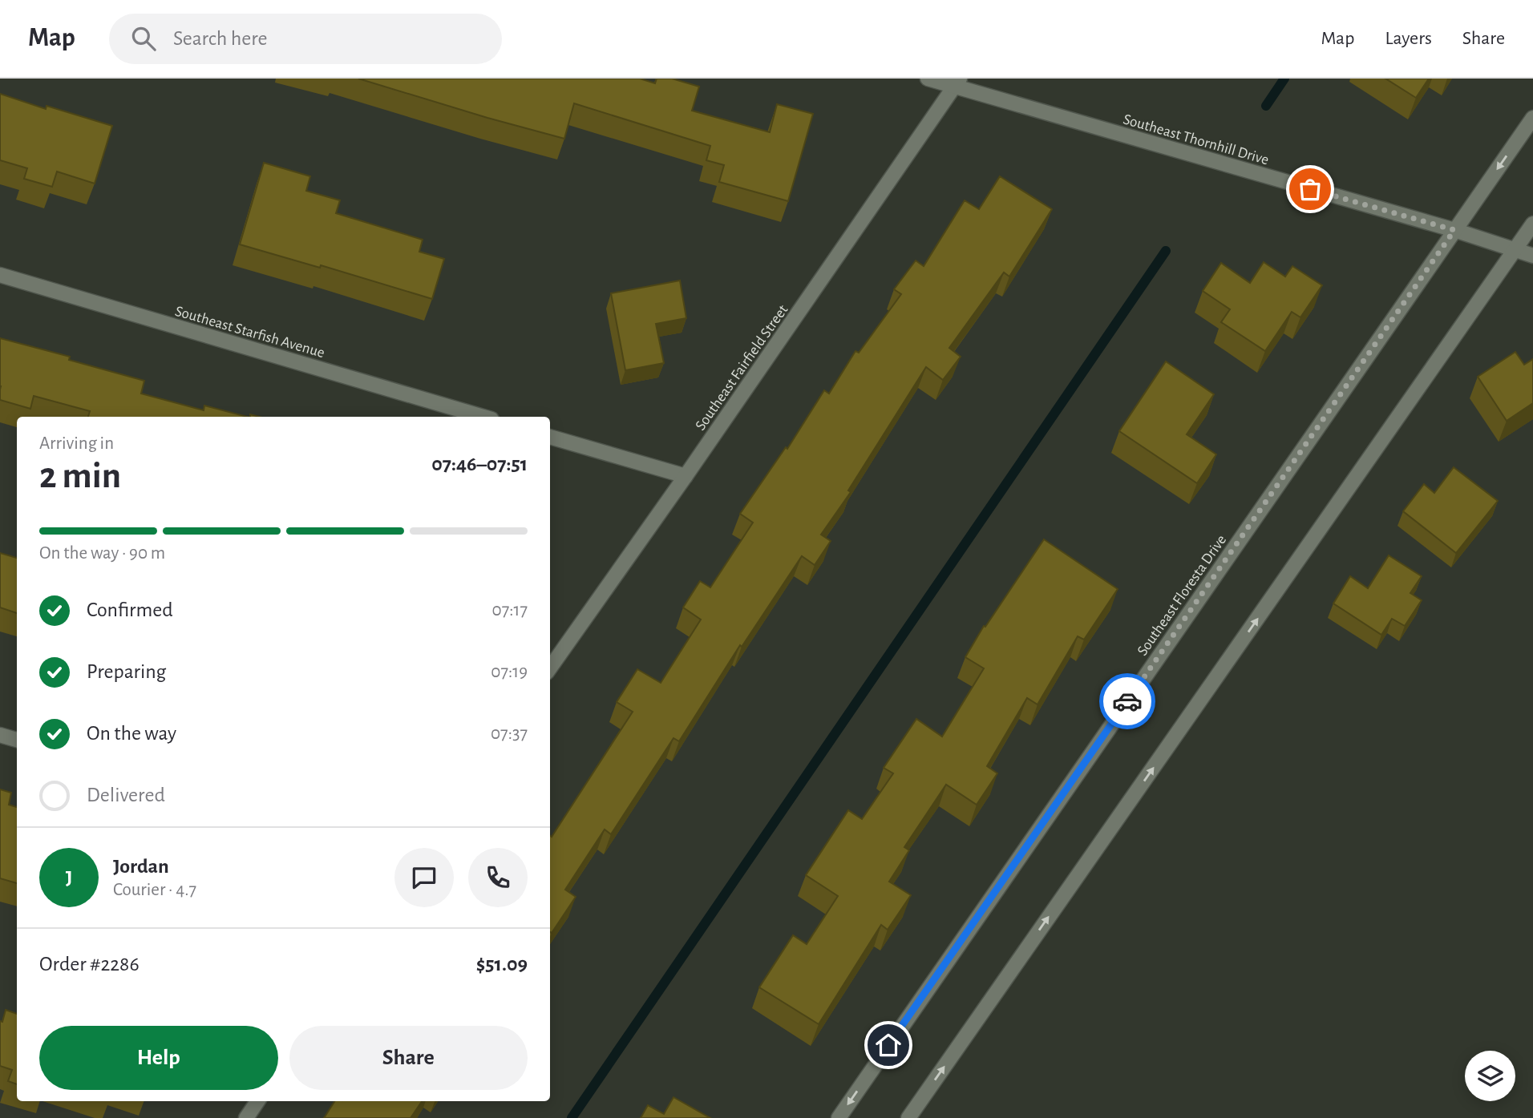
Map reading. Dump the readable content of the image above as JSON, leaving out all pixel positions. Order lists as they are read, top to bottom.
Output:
{
  "streets": {
    "street": [
      "Southeast Thornhill Drive",
      "Southeast Starfish Avenue",
      "Southeast Fairfield Street",
      "Southeast Floresta Drive"
    ]
  },
  "crossings": [
    ["Southeast Thornhill Drive", "Southeast Fairfield Street"],
    ["Southeast Thornhill Drive", "Southeast Floresta Drive"]
  ],
  "page": {
    "header": "Map",
    "search": "Search here",
    "nav": ["Map", "Layers", "Share"],
    "heading": ["2 min", "Arriving in", "07:46–07:51"],
    "panel": [
      "Jordan",
      "Courier · 4.7",
      "Order #2286",
      "$51.09"
    ],
    "bar": "On the way · 90 m",
    "list": [
      ["Confirmed", "07:17"],
      ["Preparing", "07:19"],
      ["On the way", "07:37"],
      "Delivered"
    ],
    "round": "J",
    "buttons": ["Help", "Share"]
  }
}
